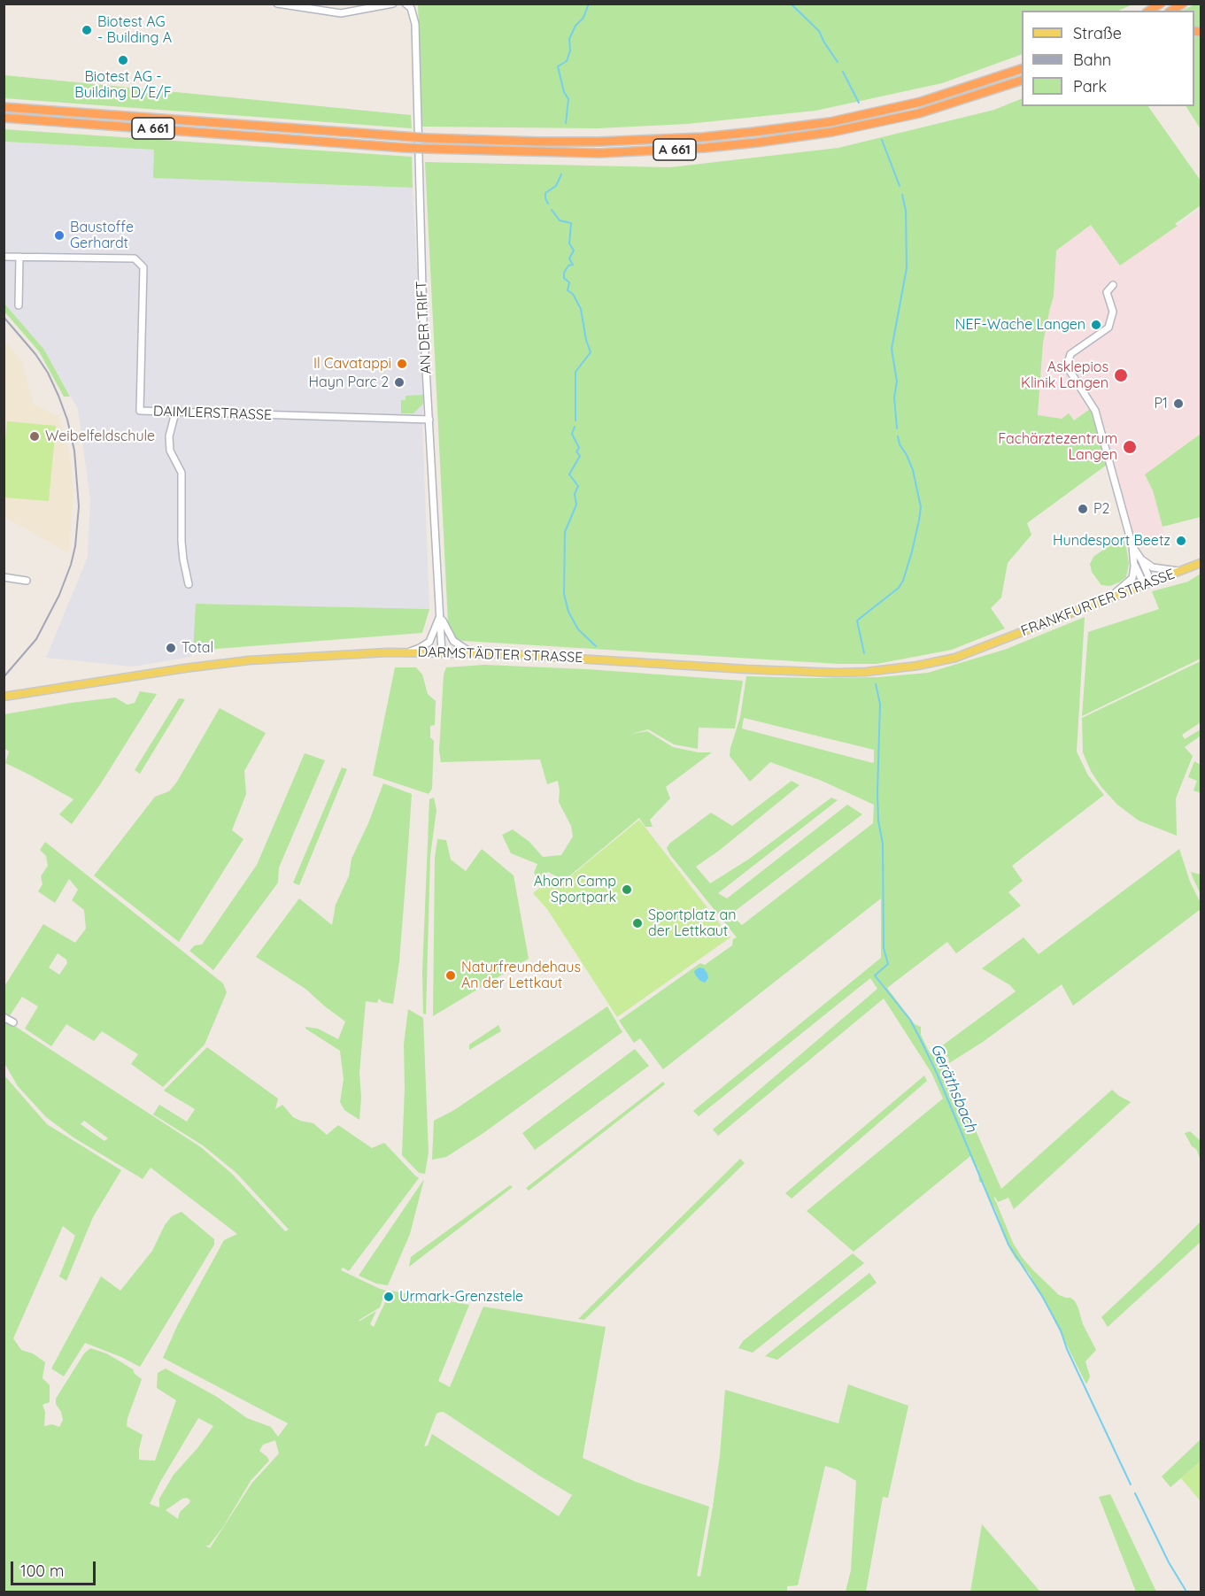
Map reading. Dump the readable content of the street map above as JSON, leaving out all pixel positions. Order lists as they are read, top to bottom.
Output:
{
  "streets": {
    "highway": ["A 661"],
    "main road": ["FRANKFURTER STRASSE", "DARMSTÄDTER STRASSE"],
    "street": ["AN DER TRIFT", "DAIMLERSTRASSE"]
  },
  "crossings": [
    ["AN DER TRIFT", "DAIMLERSTRASSE"],
    ["AN DER TRIFT", "DARMSTÄDTER STRASSE"],
    ["FRANKFURTER STRASSE", "DARMSTÄDTER STRASSE"]
  ],
  "water": ["Geräthsbach"],
  "places": [
    "Biotest AG - Building A",
    "Biotest AG - Building D/E/F",
    "Baustoffe Gerhardt",
    "NEF-Wache Langen",
    "Il Cavatappi",
    "Asklepios Klinik Langen",
    "Hayn Parc 2",
    "P1",
    "Weibelfeldschule",
    "Fachärztezentrum Langen",
    "P2",
    "Hundesport Beetz",
    "Total",
    "Ahorn Camp Sportpark",
    "Sportplatz an der Lettkaut",
    "Naturfreundehaus An der Lettkaut",
    "Urmark-Grenzstele"
  ],
  "legend": ["Straße", "Bahn", "Park"],
  "scale_bar": "100 m"
}
